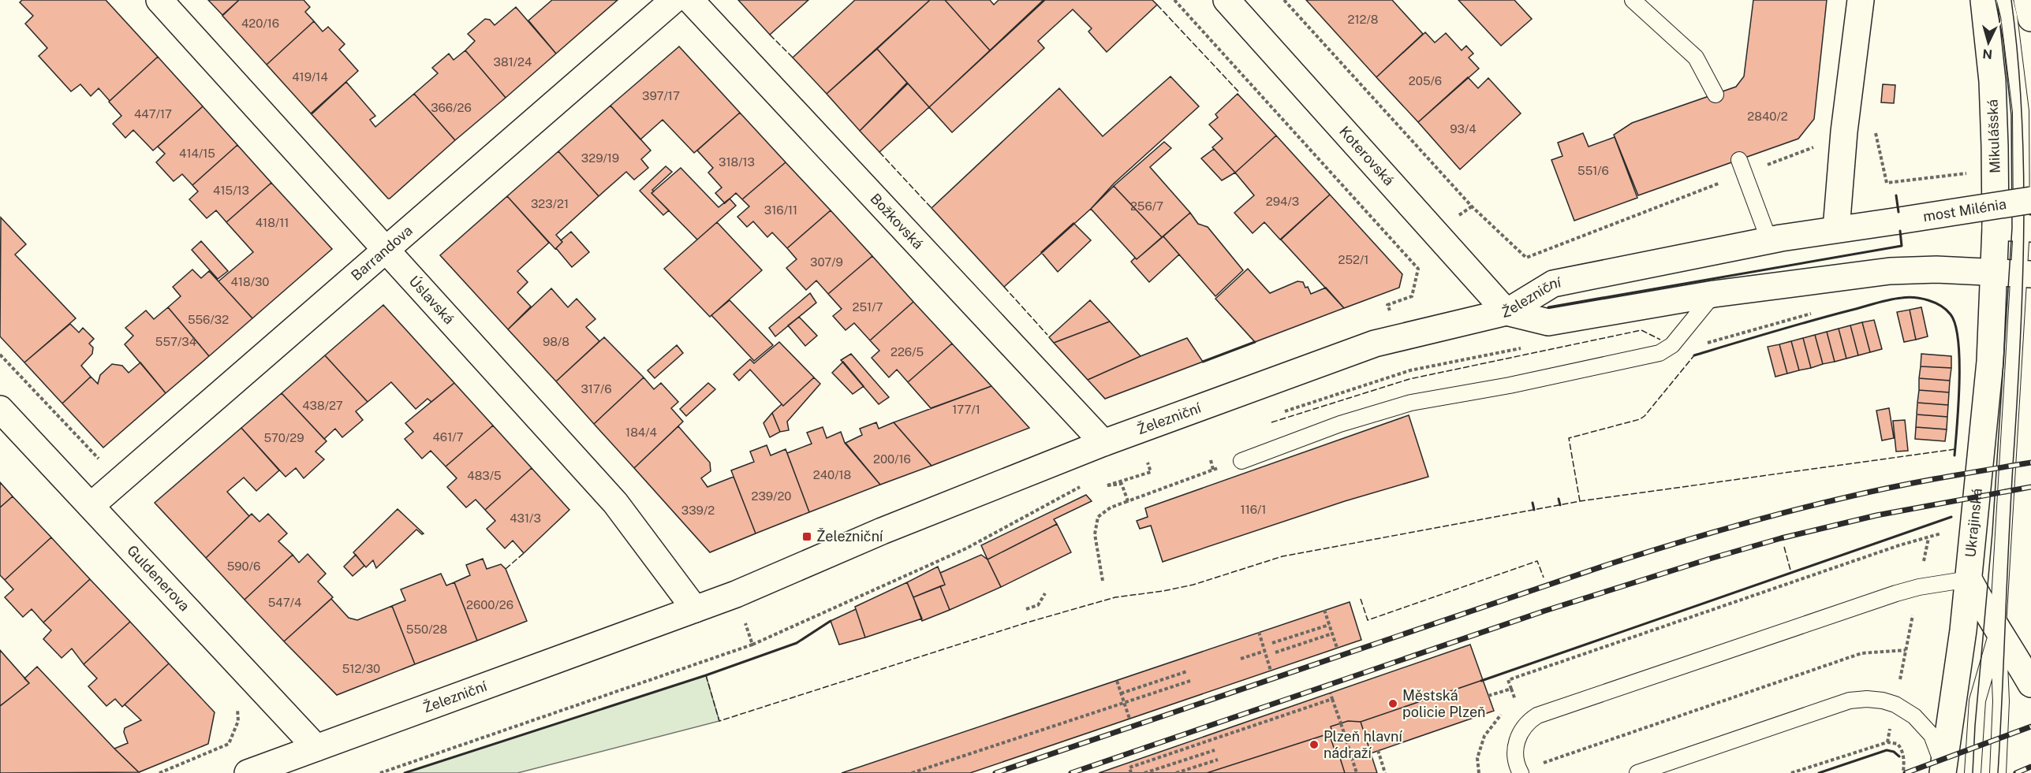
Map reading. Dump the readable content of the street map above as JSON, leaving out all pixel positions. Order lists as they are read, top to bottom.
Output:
{
  "streets": {
    "main road": [
      "Mikulášská",
      "Koterovská",
      "most Milénia",
      "Božkovská",
      "Barrandova",
      "Železniční",
      "Úslavská",
      "Ukrajinská",
      "Guldenerova"
    ]
  },
  "crossings": [
    ["Mikulášská", "Ukrajinská"],
    ["Koterovská", "Železniční"],
    ["most Milénia", "Železniční"],
    ["Božkovská", "Železniční"],
    ["Barrandova", "Úslavská"],
    ["Barrandova", "Guldenerova"],
    ["Železniční", "Úslavská"],
    ["Železniční", "Guldenerova"]
  ],
  "places": {
    "transit": ["Železniční"],
    "other": ["Městská policie Plzeň", "Plzeň hlavní nádraží"]
  },
  "house_numbers": [
    "212/8",
    "420/16",
    "381/24",
    "419/14",
    "205/6",
    "397/17",
    "366/26",
    "447/17",
    "2840/2",
    "93/4",
    "414/15",
    "329/19",
    "318/13",
    "551/6",
    "415/13",
    "294/3",
    "323/21",
    "256/7",
    "316/11",
    "418/11",
    "252/1",
    "307/9",
    "418/30",
    "251/7",
    "556/32",
    "557/34",
    "98/8",
    "226/5",
    "317/6",
    "438/27",
    "177/1",
    "184/4",
    "461/7",
    "570/29",
    "200/16",
    "240/18",
    "483/5",
    "239/20",
    "116/1",
    "339/2",
    "431/3",
    "590/6",
    "547/4",
    "2600/26",
    "550/28",
    "512/30"
  ],
  "north": "bottom"
}
